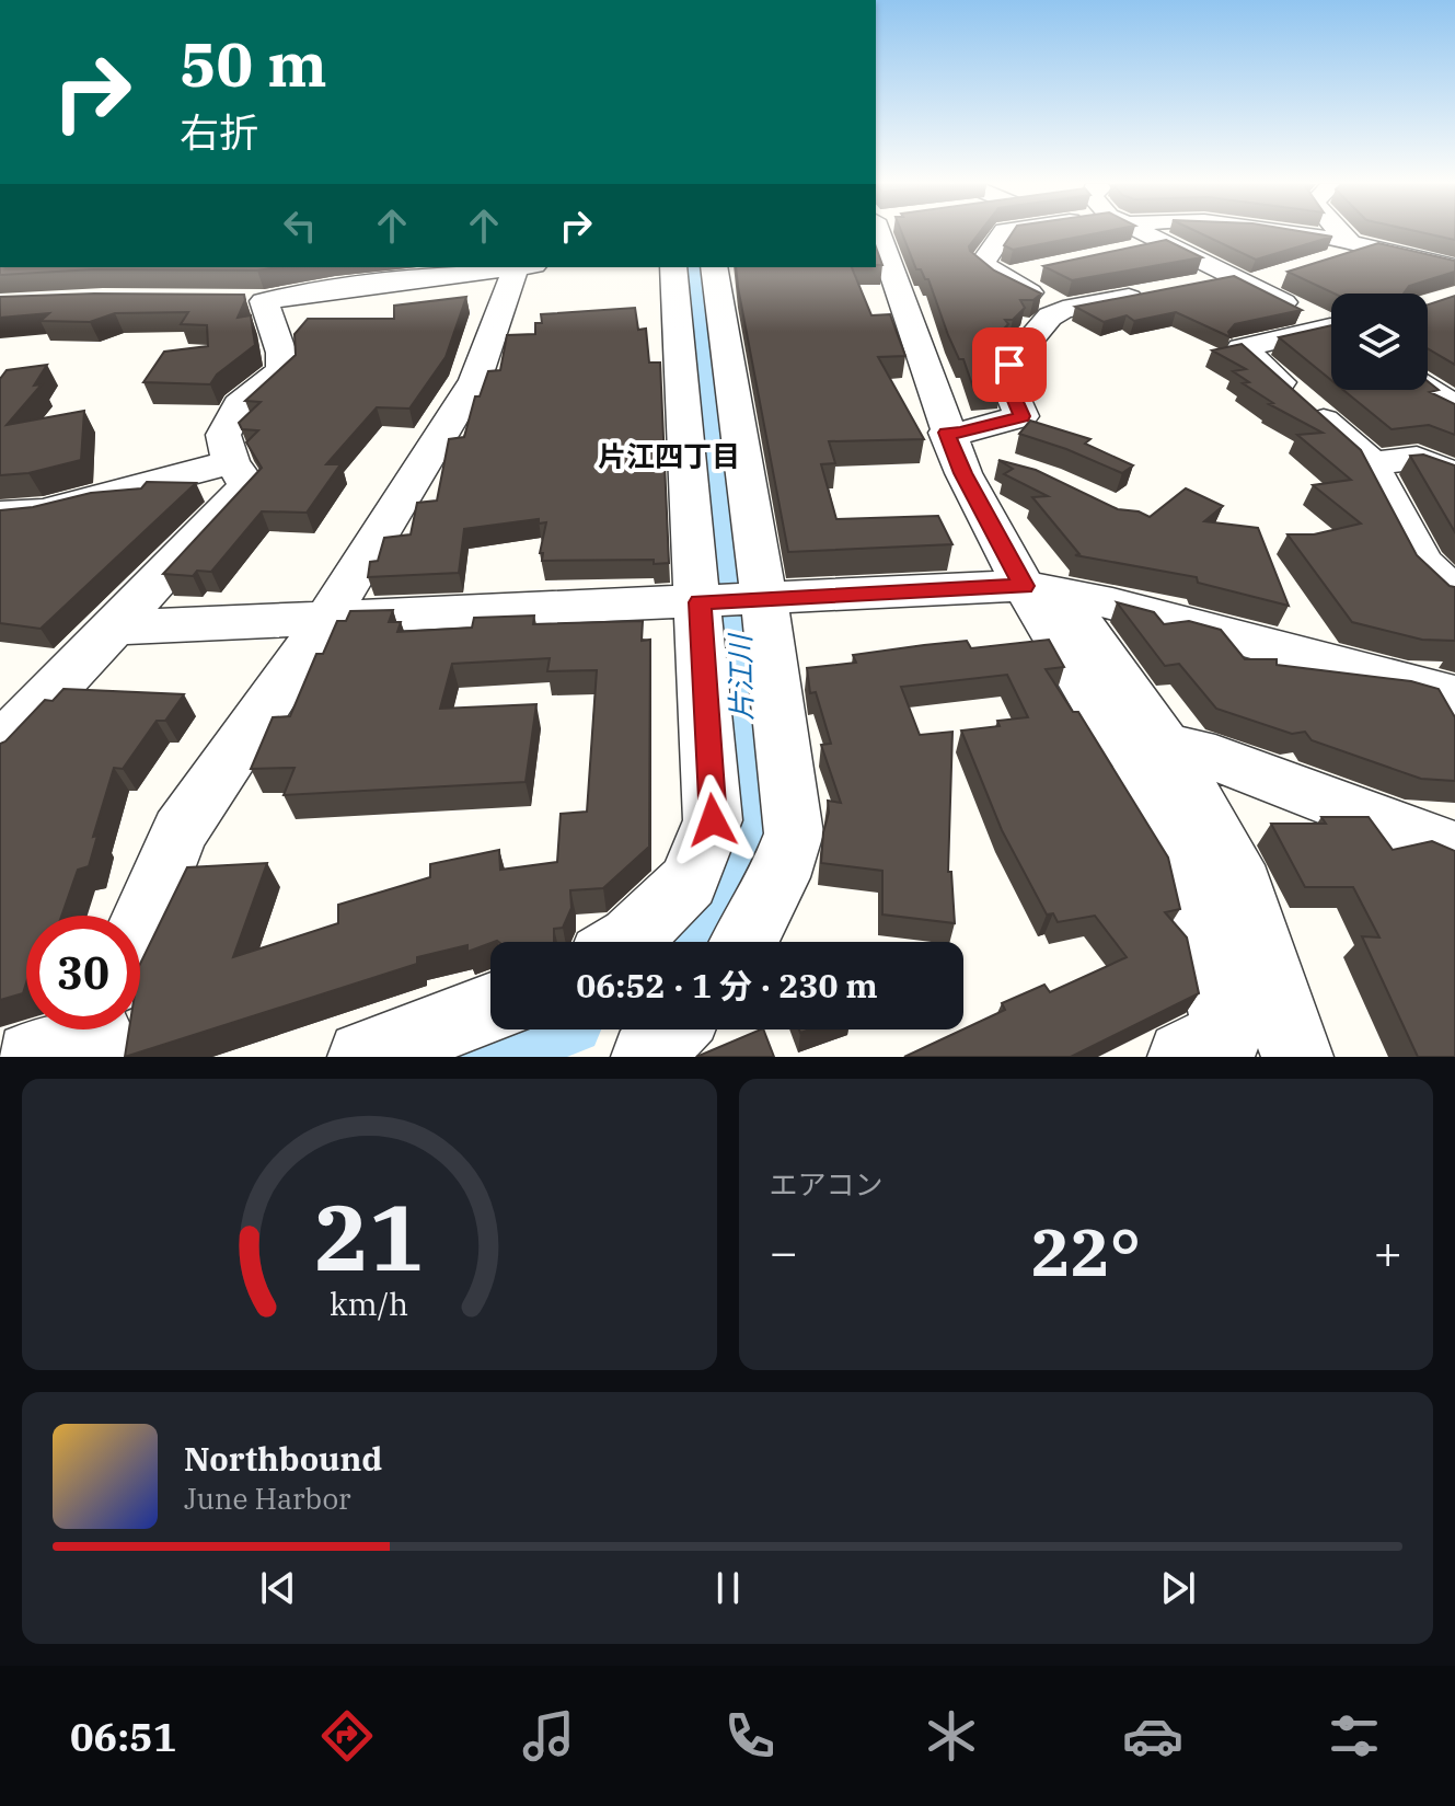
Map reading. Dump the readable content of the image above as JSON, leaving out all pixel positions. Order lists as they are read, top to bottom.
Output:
{
  "districts": ["片江四丁目"],
  "water": ["片江川"],
  "page": {
    "turn": ["50 m", "右折"],
    "limit": "30",
    "trip": "06:52 · 1 分 · 230 m",
    "tile": "エアコン",
    "heat": ["−", "22°", "+"],
    "song": ["Northbound", "June Harbor"],
    "tabs": "06:51",
    "gauge": ["21", "km/h"]
  }
}
